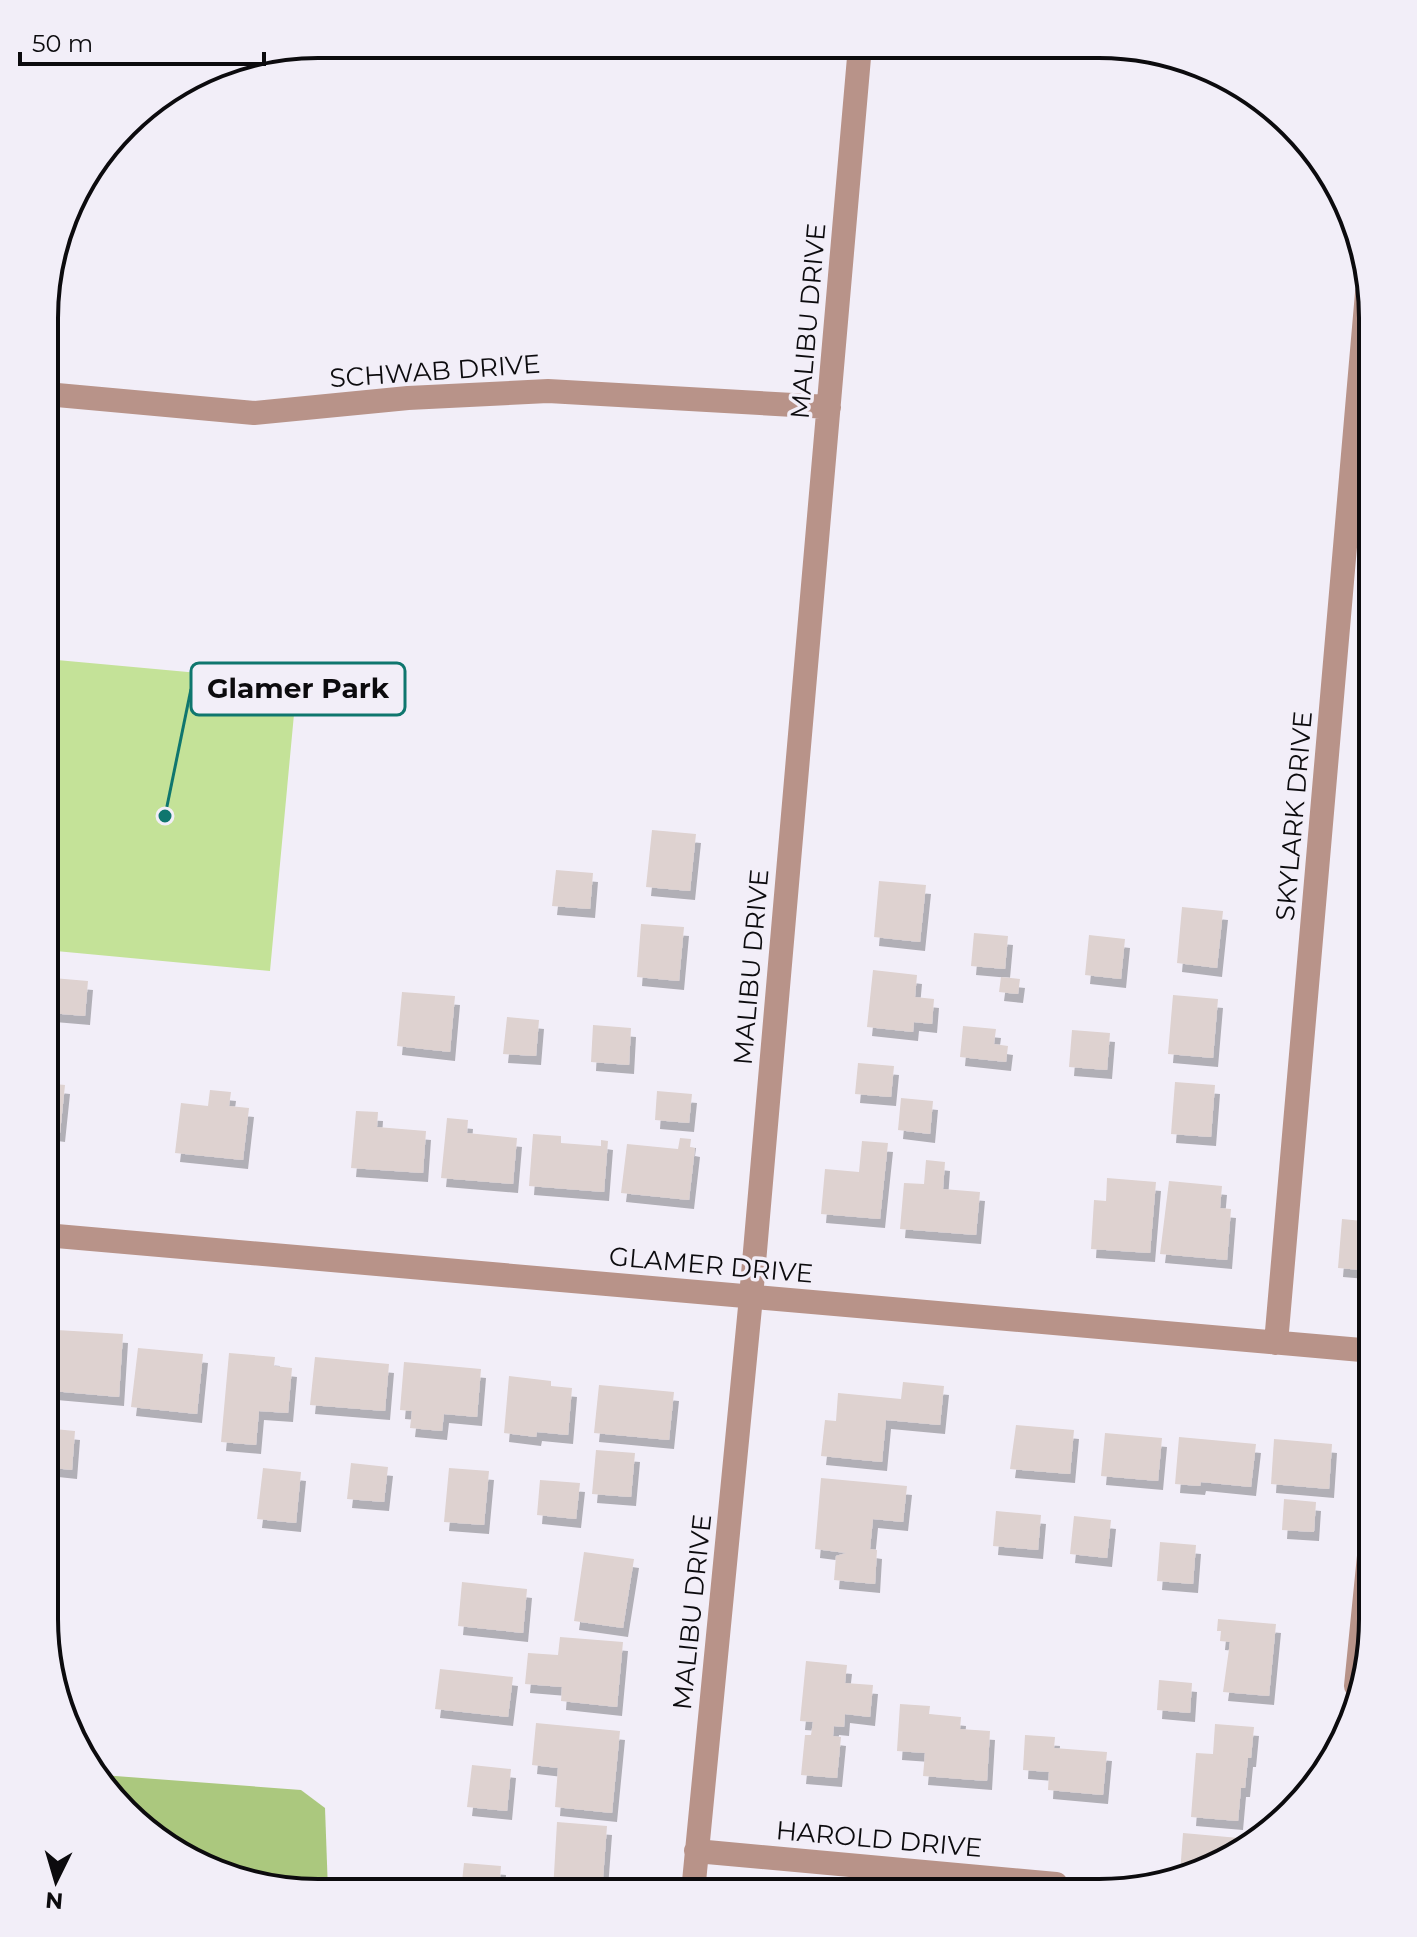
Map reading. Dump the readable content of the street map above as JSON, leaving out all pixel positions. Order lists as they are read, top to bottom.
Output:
{
  "streets": {
    "street": [
      "MALIBU DRIVE",
      "SCHWAB DRIVE",
      "SKYLARK DRIVE",
      "GLAMER DRIVE",
      "HAROLD DRIVE"
    ]
  },
  "crossings": [
    ["MALIBU DRIVE", "SCHWAB DRIVE"],
    ["MALIBU DRIVE", "GLAMER DRIVE"],
    ["MALIBU DRIVE", "HAROLD DRIVE"],
    ["SKYLARK DRIVE", "GLAMER DRIVE"]
  ],
  "places": ["Glamer Park"],
  "scale_bar": "50 m",
  "north": "bottom"
}
